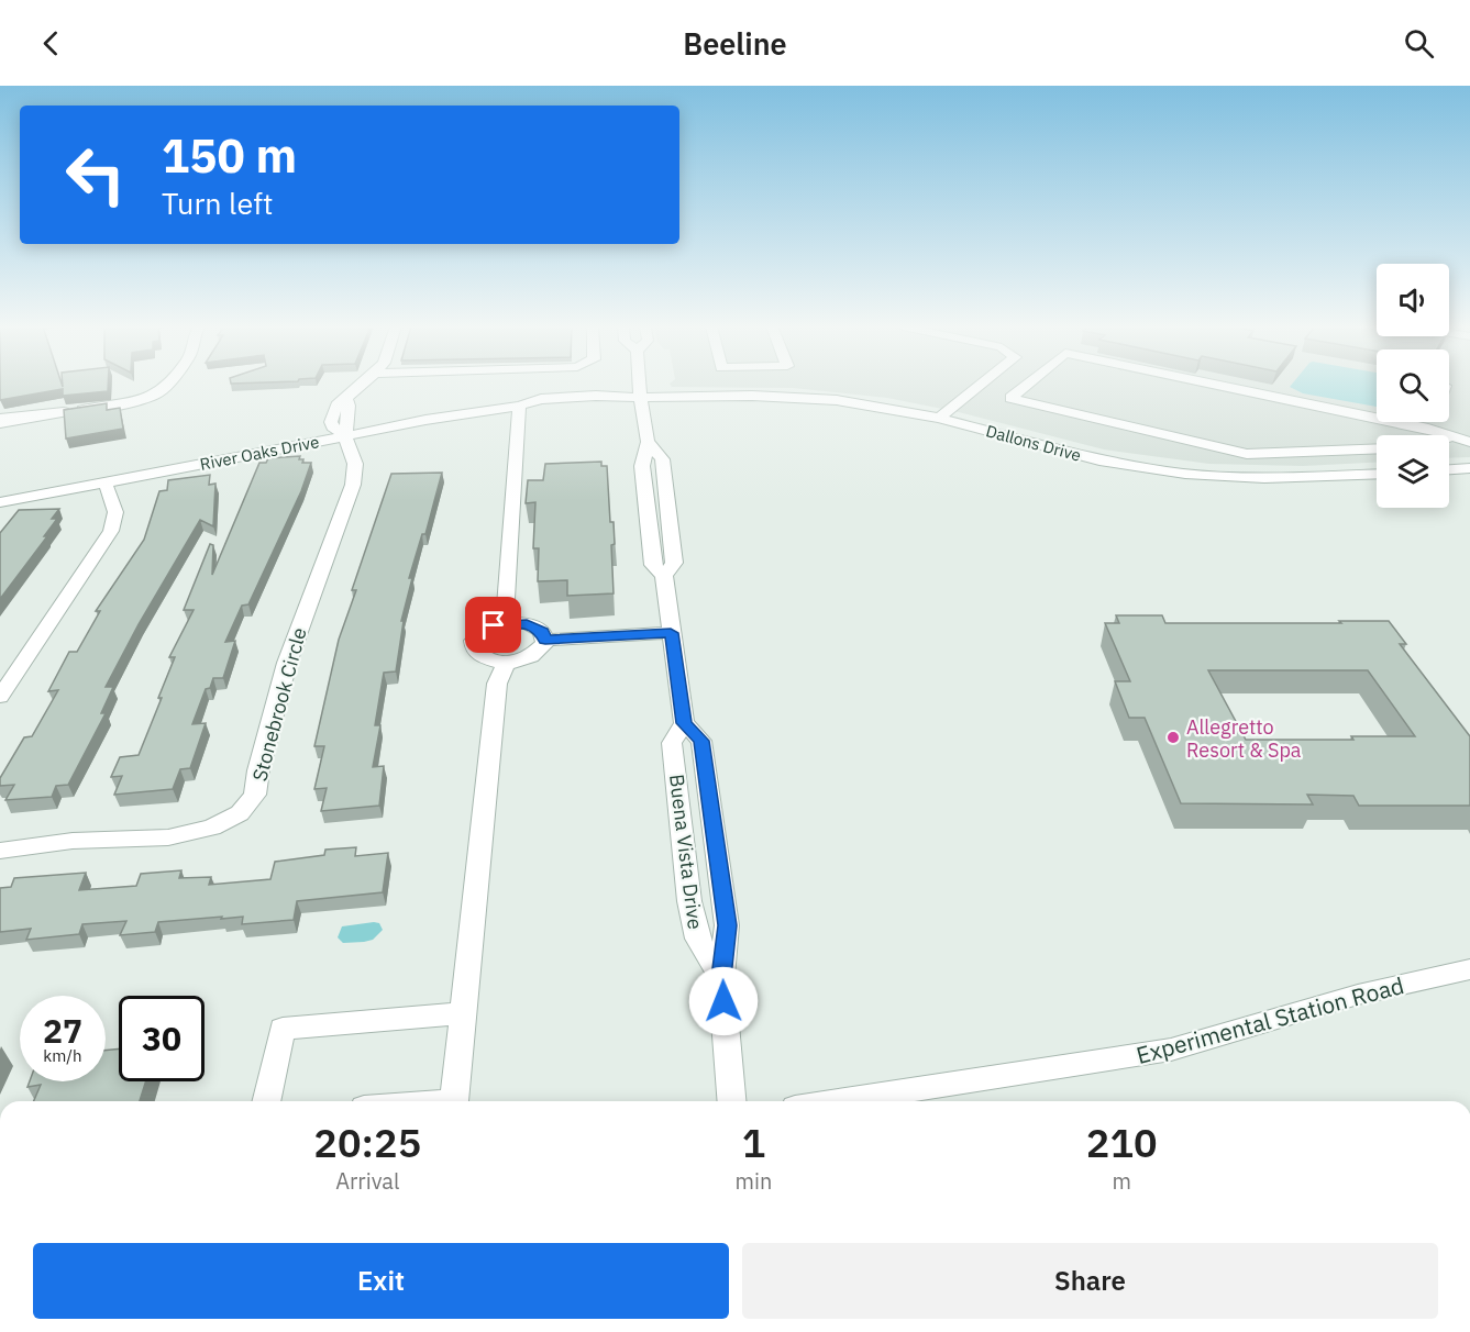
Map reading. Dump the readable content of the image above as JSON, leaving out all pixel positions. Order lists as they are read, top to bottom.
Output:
{
  "streets": {
    "street": [
      "Dallons Drive",
      "River Oaks Drive",
      "Stonebrook Circle",
      "Buena Vista Drive",
      "Experimental Station Road"
    ]
  },
  "crossings": [
    ["Dallons Drive", "River Oaks Drive"],
    ["Dallons Drive", "Buena Vista Drive"],
    ["River Oaks Drive", "Stonebrook Circle"],
    ["River Oaks Drive", "Buena Vista Drive"]
  ],
  "places": ["Allegretto Resort & Spa"],
  "page": {
    "header": "Beeline",
    "turn": ["150 m", "Turn left"],
    "speed": "27 km/h",
    "limit": "30",
    "eta": [
      "20:25",
      "Arrival",
      "1",
      "min",
      "210",
      "m"
    ],
    "buttons": ["Exit", "Share"]
  }
}
